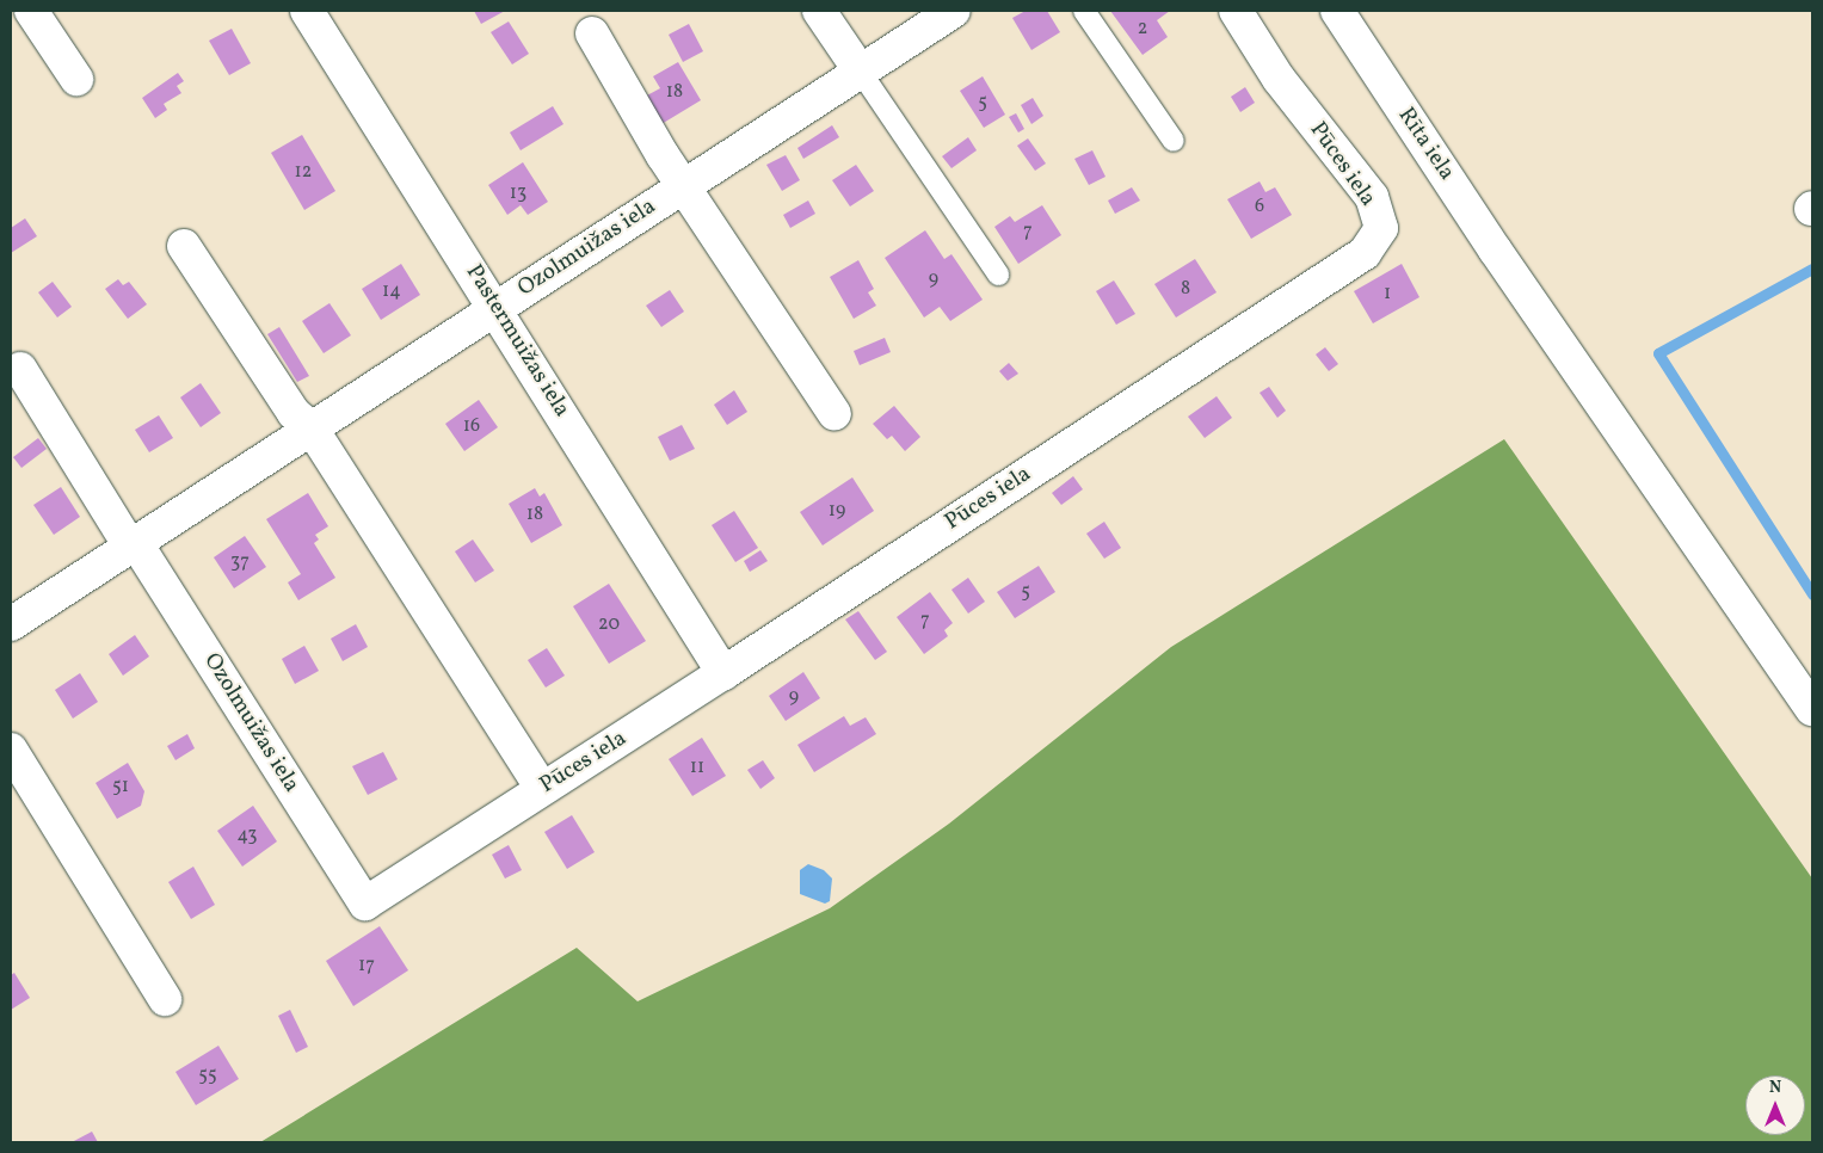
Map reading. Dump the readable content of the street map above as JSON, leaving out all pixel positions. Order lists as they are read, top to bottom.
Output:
{
  "streets": {
    "street": [
      "Rīta iela",
      "Pūces iela",
      "Ozolmuižas iela",
      "Pastermuižas iela"
    ]
  },
  "crossings": [
    ["Pūces iela", "Ozolmuižas iela"],
    ["Pūces iela", "Pastermuižas iela"],
    ["Ozolmuižas iela", "Pastermuižas iela"]
  ],
  "house_numbers": [
    "2",
    "18",
    "5",
    "12",
    "13",
    "6",
    "7",
    "9",
    "8",
    "14",
    "1",
    "16",
    "19",
    "18",
    "37",
    "5",
    "7",
    "20",
    "9",
    "11",
    "51",
    "43",
    "17",
    "55"
  ],
  "north": "top"
}
